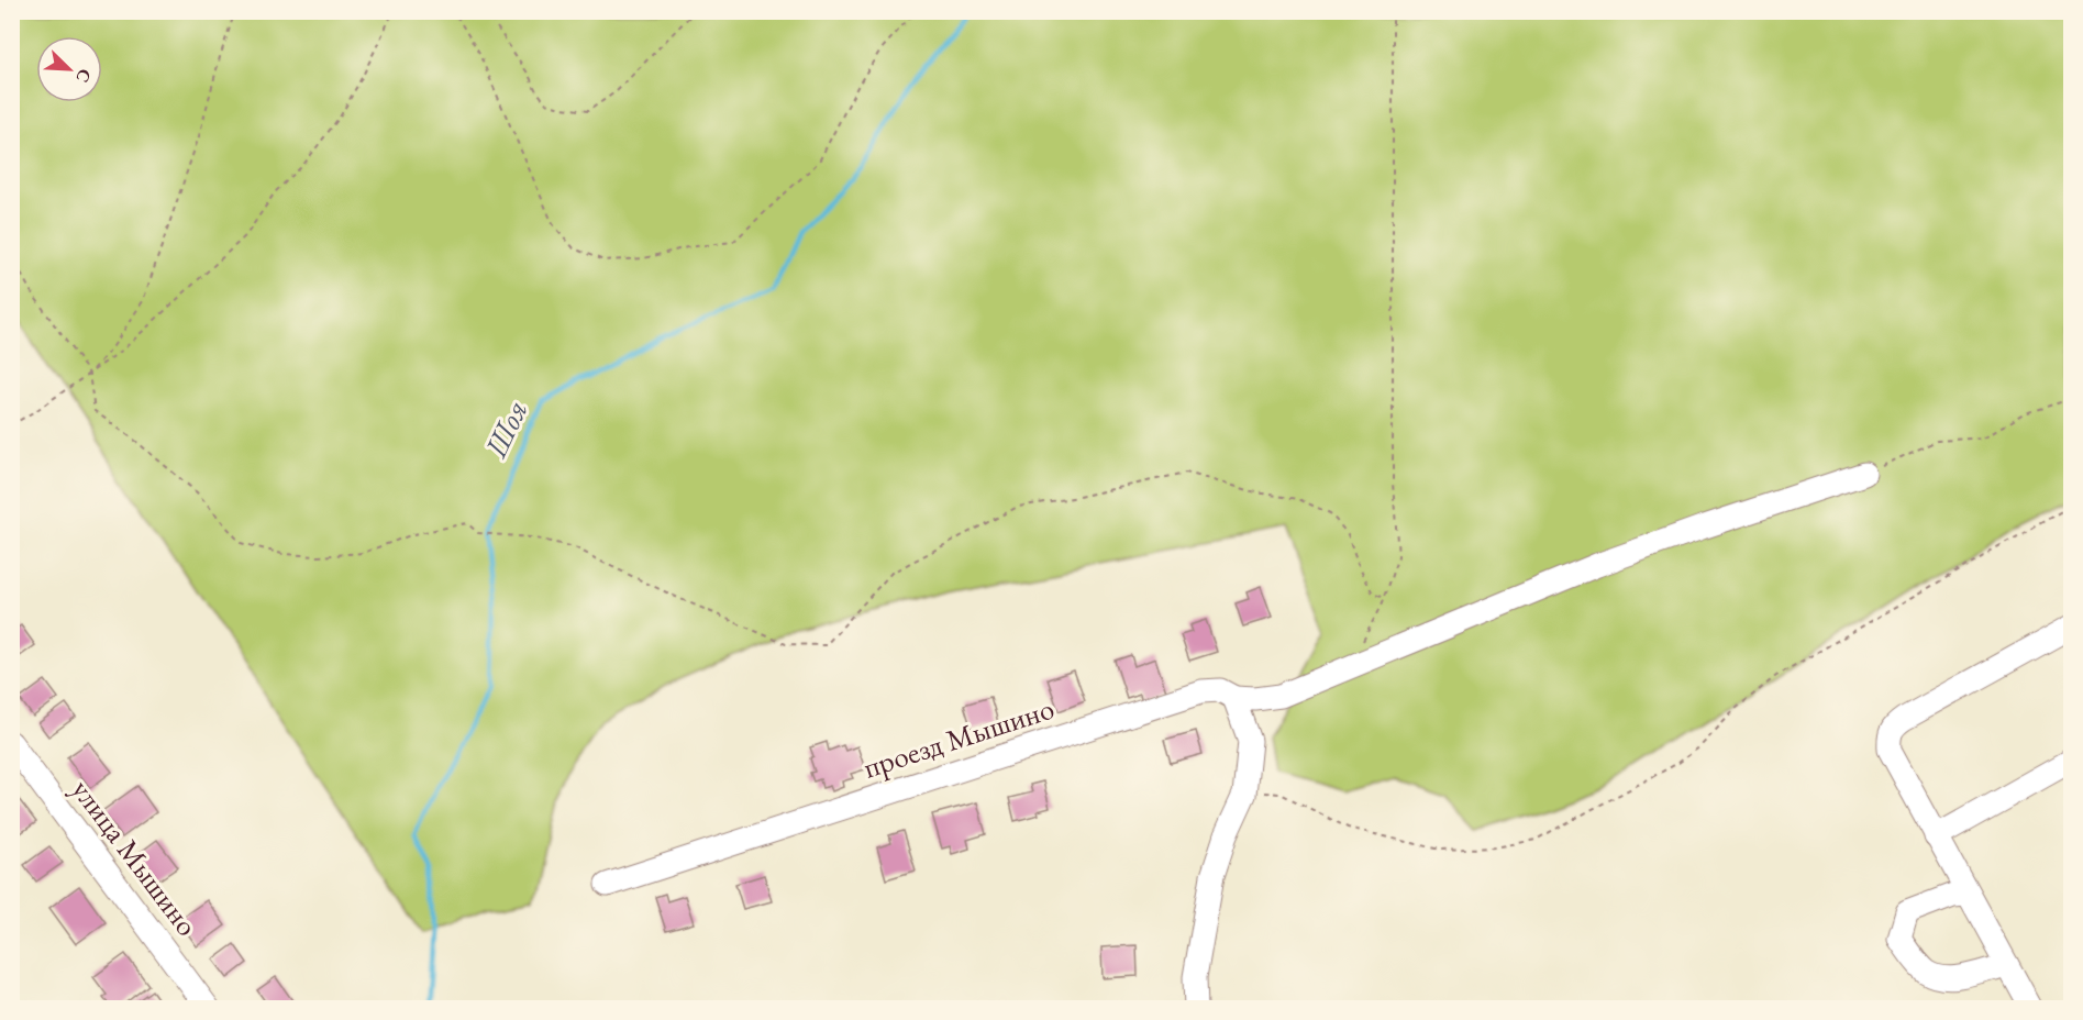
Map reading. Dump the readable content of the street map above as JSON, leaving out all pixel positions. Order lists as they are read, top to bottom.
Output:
{
  "streets": {
    "street": ["проезд Мышино", "улица Мышино"]
  },
  "water": ["Шоя"],
  "north": "bottom right"
}
